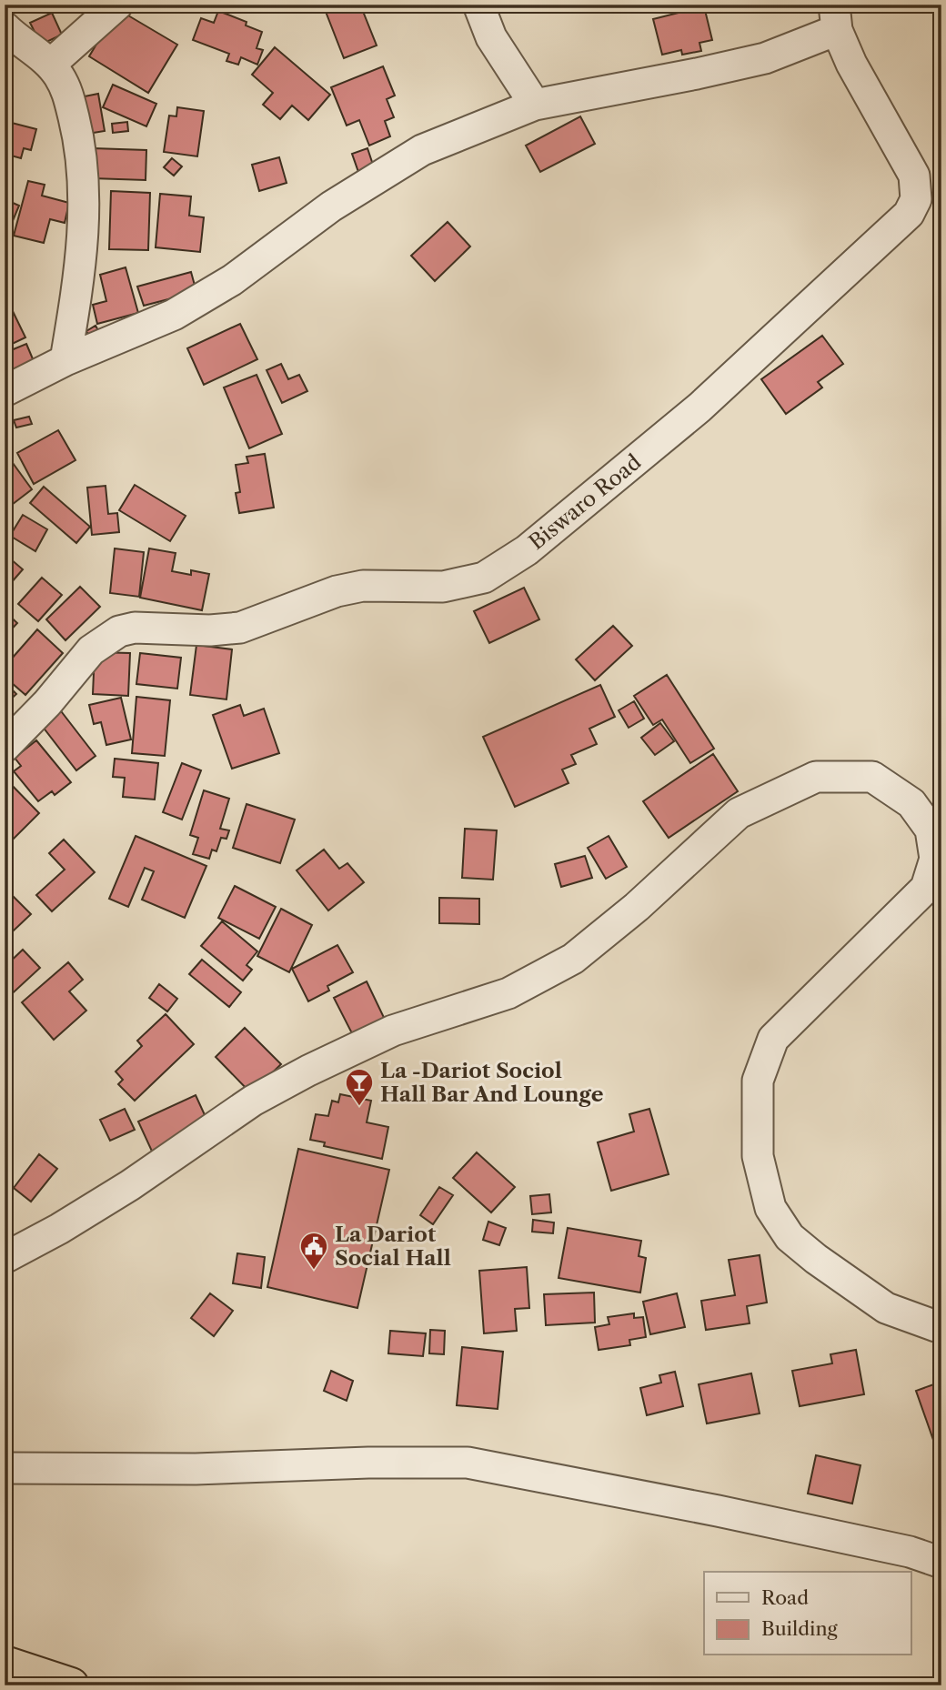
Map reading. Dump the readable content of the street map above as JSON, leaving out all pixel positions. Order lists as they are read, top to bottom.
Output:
{
  "streets": {
    "street": ["Biswaro Road"]
  },
  "places": {
    "bar": ["La -Dariot Sociol Hall Bar And Lounge"],
    "public building": ["La Dariot Social Hall"]
  },
  "legend": ["Road", "Building"]
}
